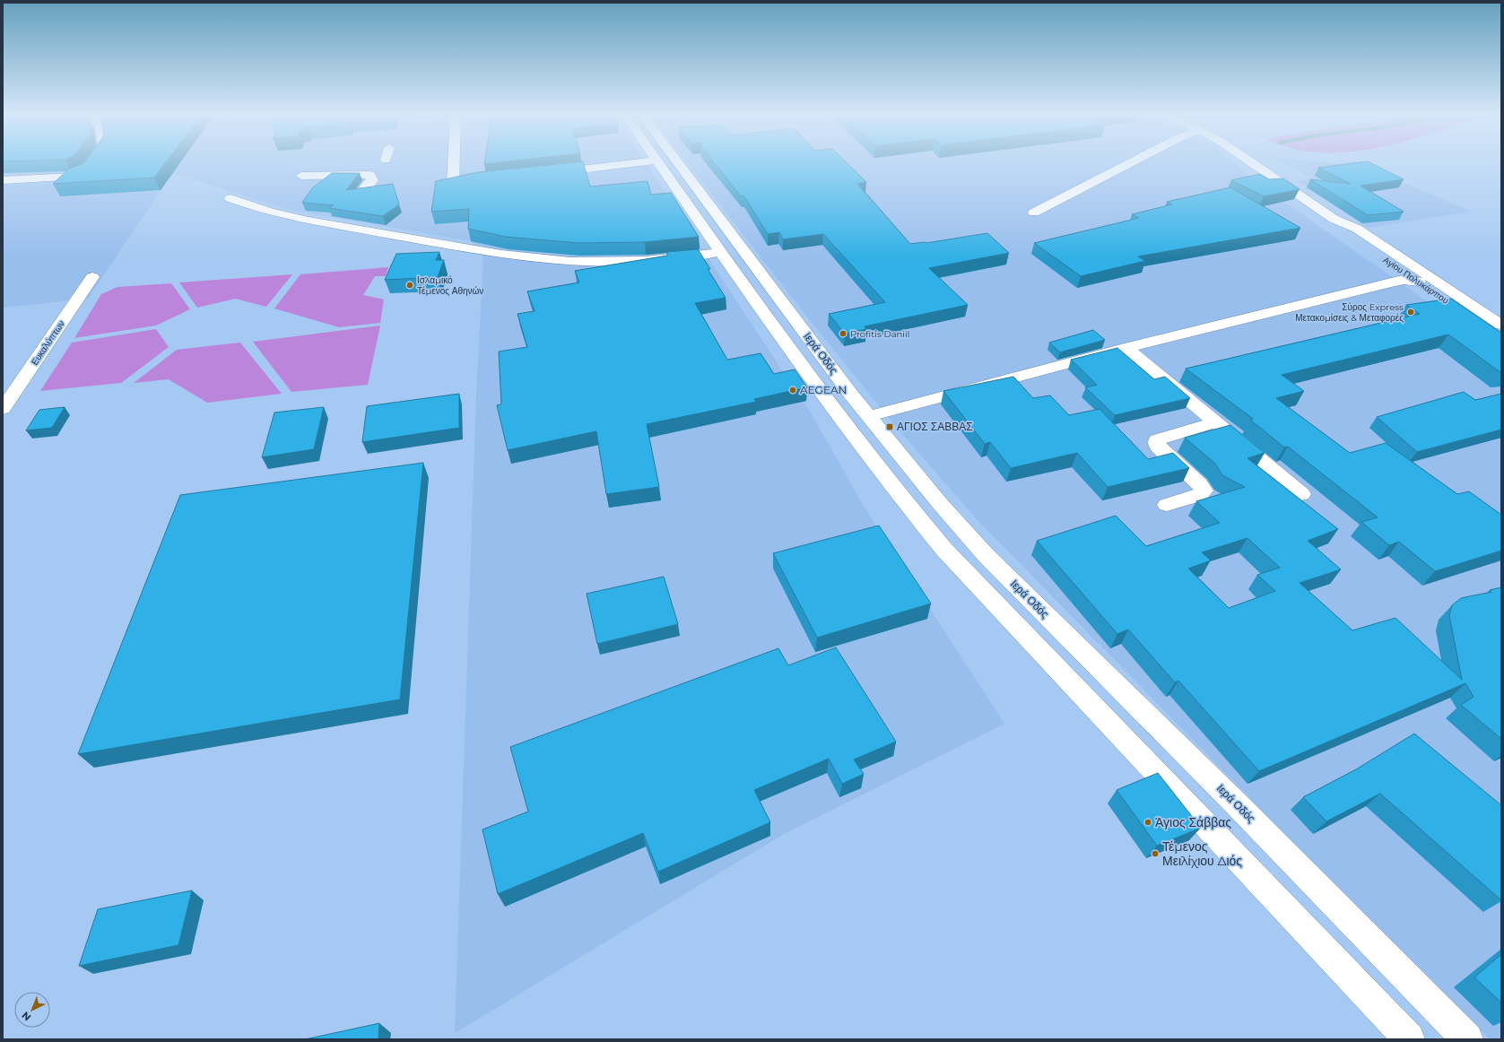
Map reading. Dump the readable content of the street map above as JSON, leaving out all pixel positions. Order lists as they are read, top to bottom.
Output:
{
  "streets": {
    "main road": ["Αγίου Πολυκάρπου", "Ευκαλύπτων", "Ιερά Οδός"]
  },
  "places": {
    "other": [
      "Ισλαμικό Τέμενος Αθηνών",
      "Σύρος Express Μετακομίσεις & Μεταφορές",
      "Profitis Daniil",
      "AEGEAN",
      "Άγιος Σάββας",
      "Τέμενος Μειλίχιου Διός"
    ],
    "transit": ["ΑΓΙΟΣ ΣΑΒΒΑΣ"]
  },
  "north": "bottom left"
}
